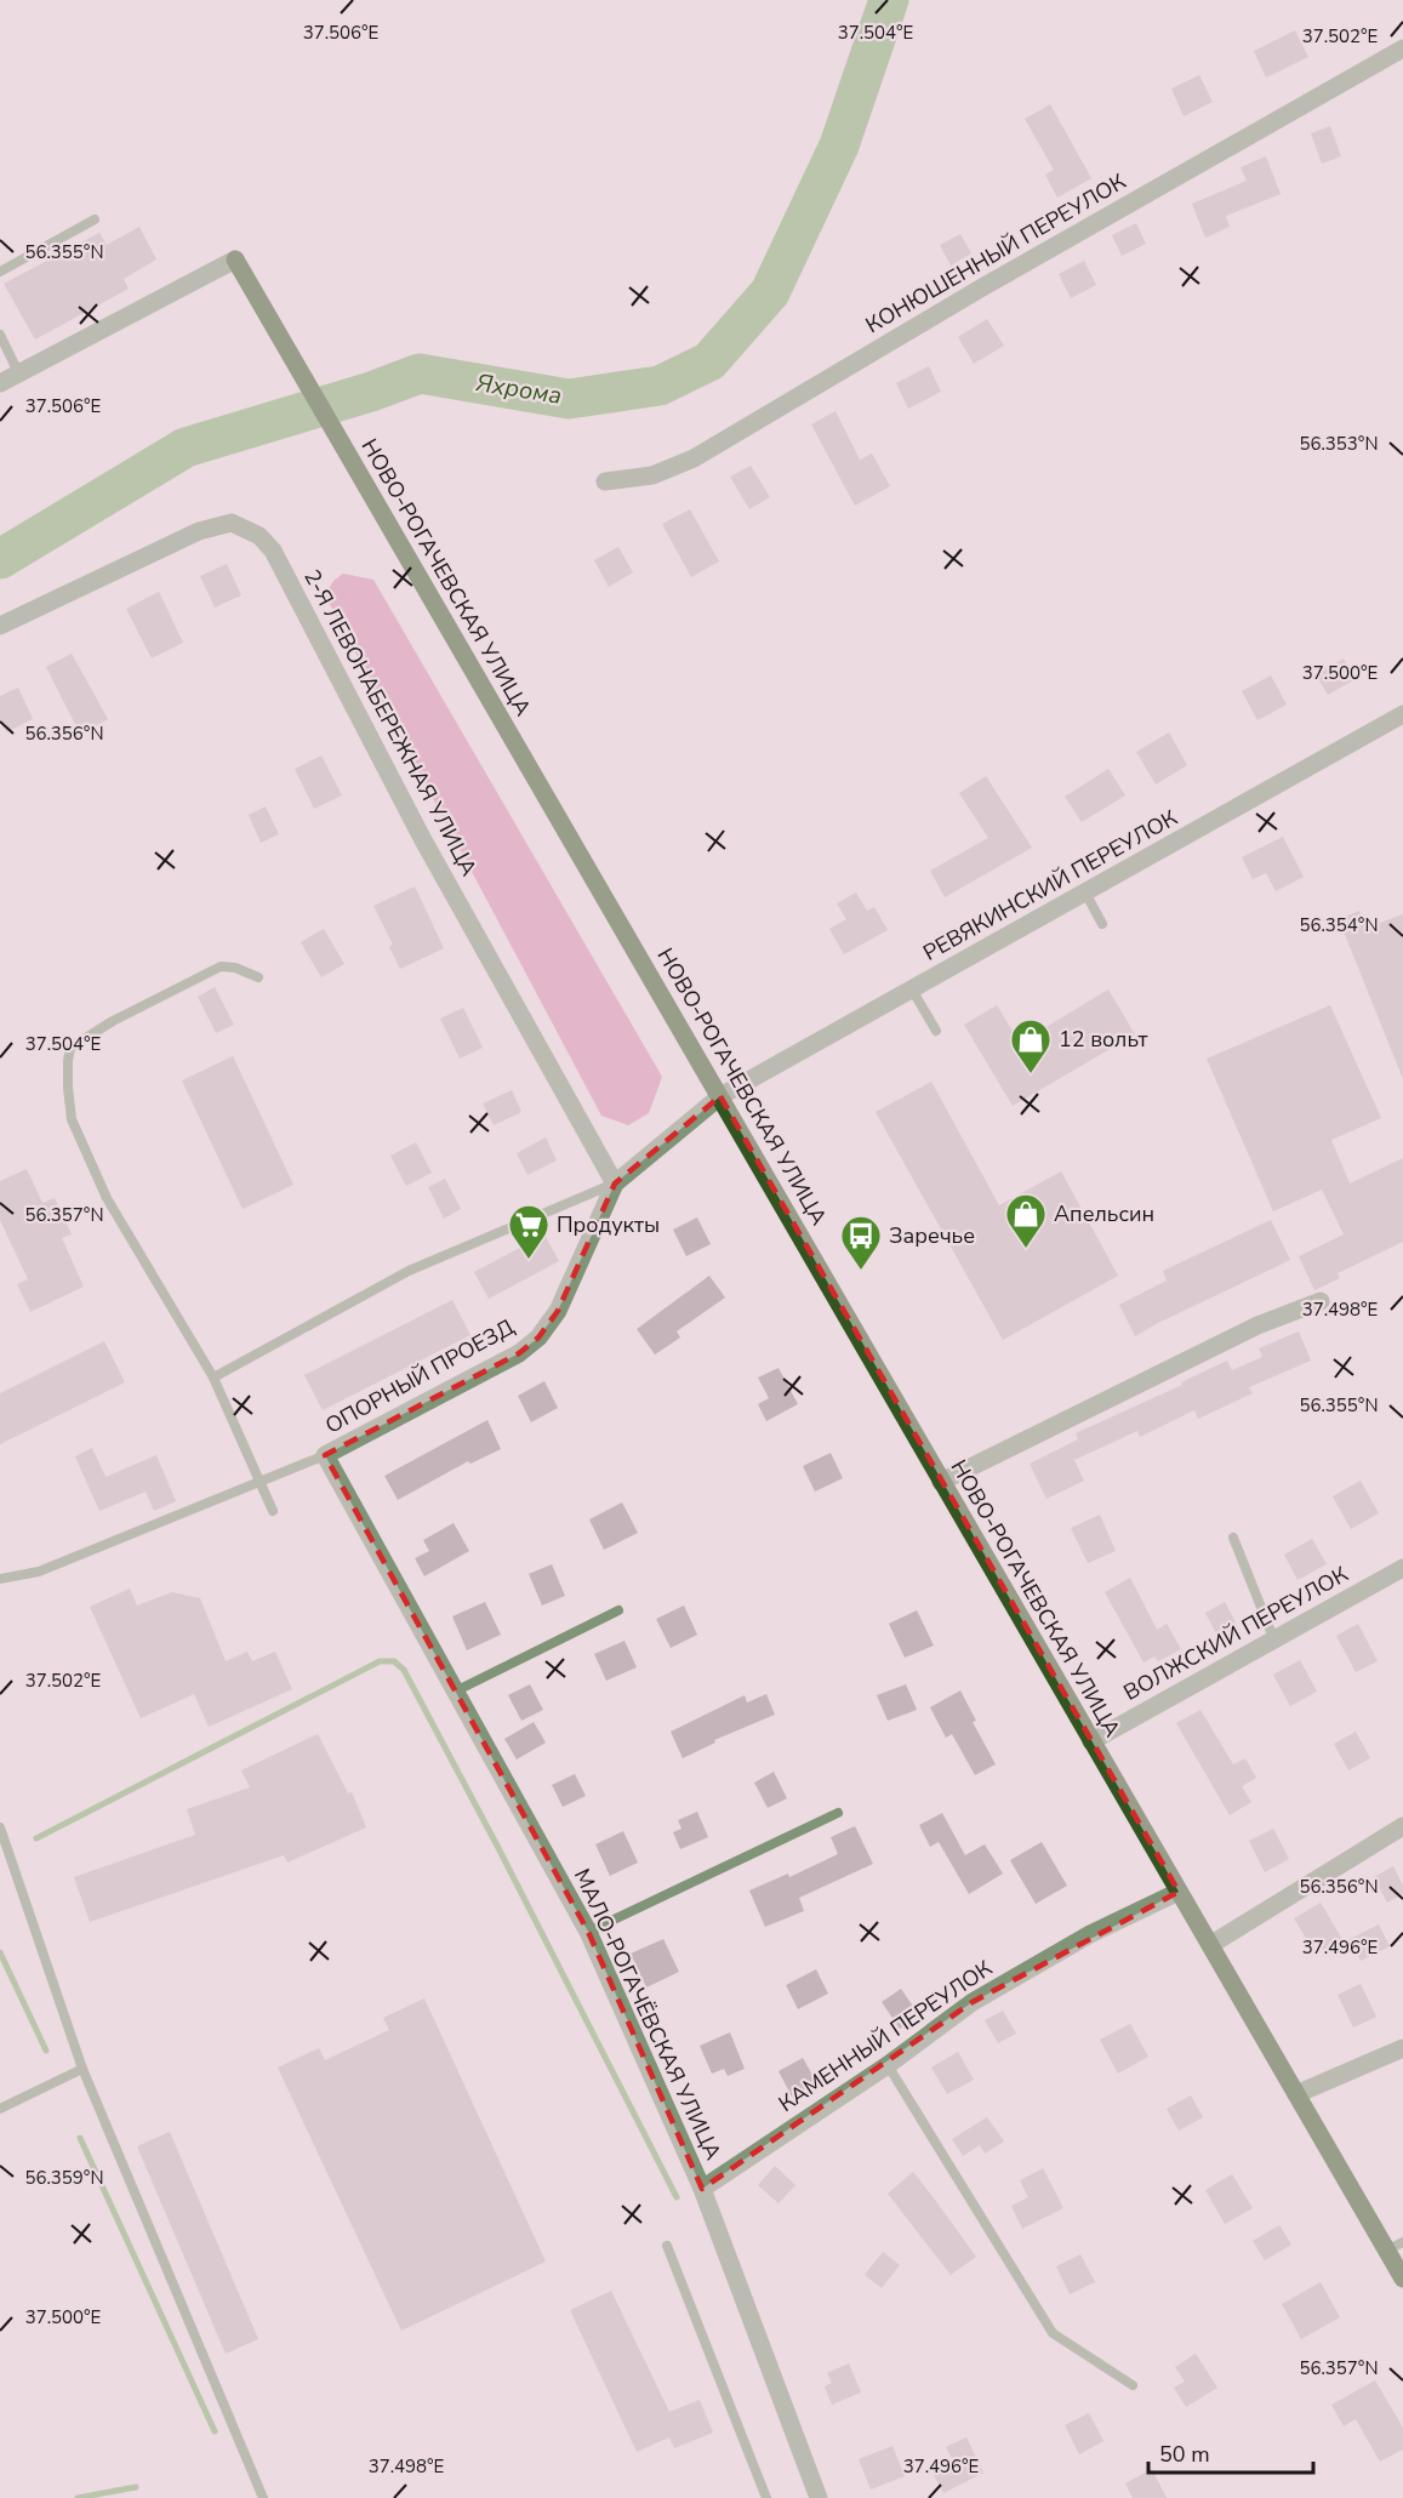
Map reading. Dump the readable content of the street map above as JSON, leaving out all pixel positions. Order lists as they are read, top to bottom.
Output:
{
  "streets": {
    "main road": ["НОВО-РОГАЧЕВСКАЯ УЛИЦА"],
    "street": [
      "КОНЮШЕННЫЙ ПЕРЕУЛОК",
      "2-Я ЛЕВОНАБЕРЕЖНАЯ УЛИЦА",
      "РЕВЯКИНСКИЙ ПЕРЕУЛОК",
      "ОПОРНЫЙ ПРОЕЗД",
      "ВОЛЖСКИЙ ПЕРЕУЛОК",
      "МАЛО-РОГАЧЁВСКАЯ УЛИЦА",
      "КАМЕННЫЙ ПЕРЕУЛОК"
    ]
  },
  "crossings": [
    ["НОВО-РОГАЧЕВСКАЯ УЛИЦА", "РЕВЯКИНСКИЙ ПЕРЕУЛОК"],
    ["НОВО-РОГАЧЕВСКАЯ УЛИЦА", "ВОЛЖСКИЙ ПЕРЕУЛОК"],
    ["НОВО-РОГАЧЕВСКАЯ УЛИЦА", "КАМЕННЫЙ ПЕРЕУЛОК"],
    ["2-Я ЛЕВОНАБЕРЕЖНАЯ УЛИЦА", "РЕВЯКИНСКИЙ ПЕРЕУЛОК"],
    ["2-Я ЛЕВОНАБЕРЕЖНАЯ УЛИЦА", "ОПОРНЫЙ ПРОЕЗД"],
    ["РЕВЯКИНСКИЙ ПЕРЕУЛОК", "ОПОРНЫЙ ПРОЕЗД"],
    ["ОПОРНЫЙ ПРОЕЗД", "МАЛО-РОГАЧЁВСКАЯ УЛИЦА"],
    ["МАЛО-РОГАЧЁВСКАЯ УЛИЦА", "КАМЕННЫЙ ПЕРЕУЛОК"]
  ],
  "water": ["Яхрома"],
  "places": {
    "shop": ["12 вольт", "Апельсин"],
    "supermarket": ["Продукты"],
    "bus stop": ["Заречье"]
  },
  "scale_bar": "50 m",
  "coordinates": [
    "37.506°E",
    "37.504°E",
    "37.502°E",
    "56.355°N",
    "56.353°N",
    "37.500°E",
    "56.356°N",
    "56.354°N",
    "56.357°N",
    "37.498°E",
    "37.496°E",
    "56.359°N"
  ]
}
